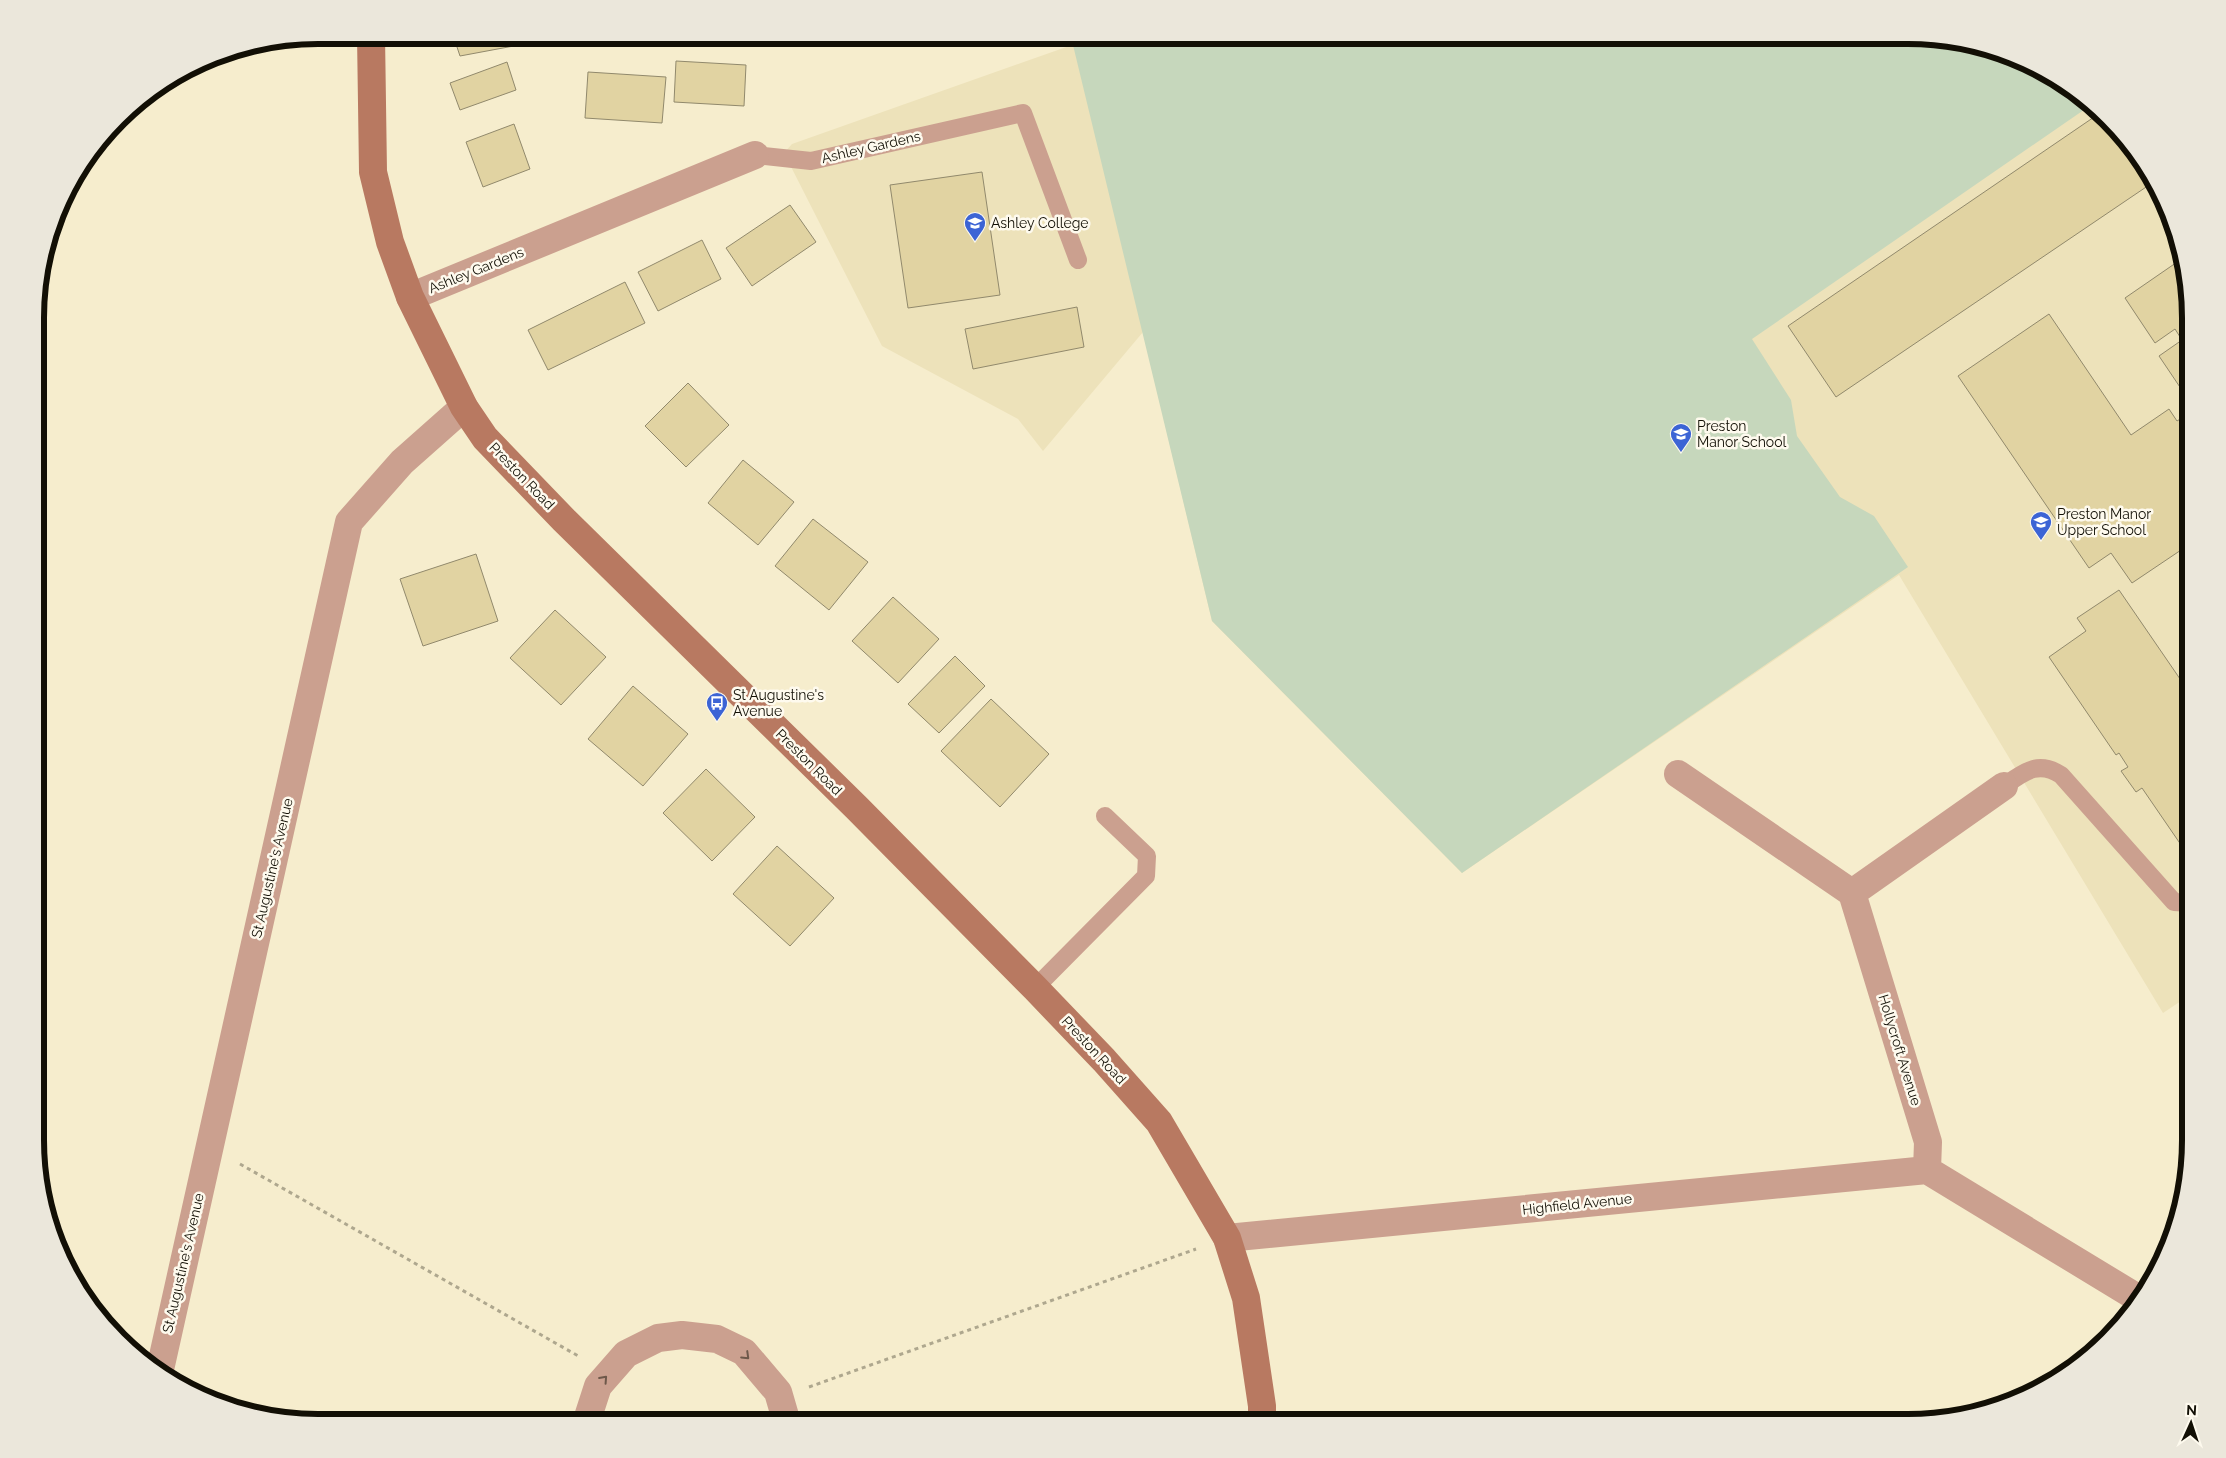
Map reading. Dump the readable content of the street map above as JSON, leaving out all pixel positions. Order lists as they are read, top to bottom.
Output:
{
  "streets": {
    "street": [
      "Ashley Gardens",
      "Preston Road",
      "St Augustine's Avenue",
      "Hollycroft Avenue",
      "Highfield Avenue"
    ]
  },
  "crossings": [
    ["Ashley Gardens", "Preston Road"],
    ["Preston Road", "St Augustine's Avenue"],
    ["Preston Road", "Highfield Avenue"],
    ["Hollycroft Avenue", "Highfield Avenue"]
  ],
  "places": {
    "school or university": ["Ashley College", "Preston Manor School", "Preston Manor Upper School"],
    "bus stop": ["St Augustine's Avenue"]
  },
  "north": "top"
}
